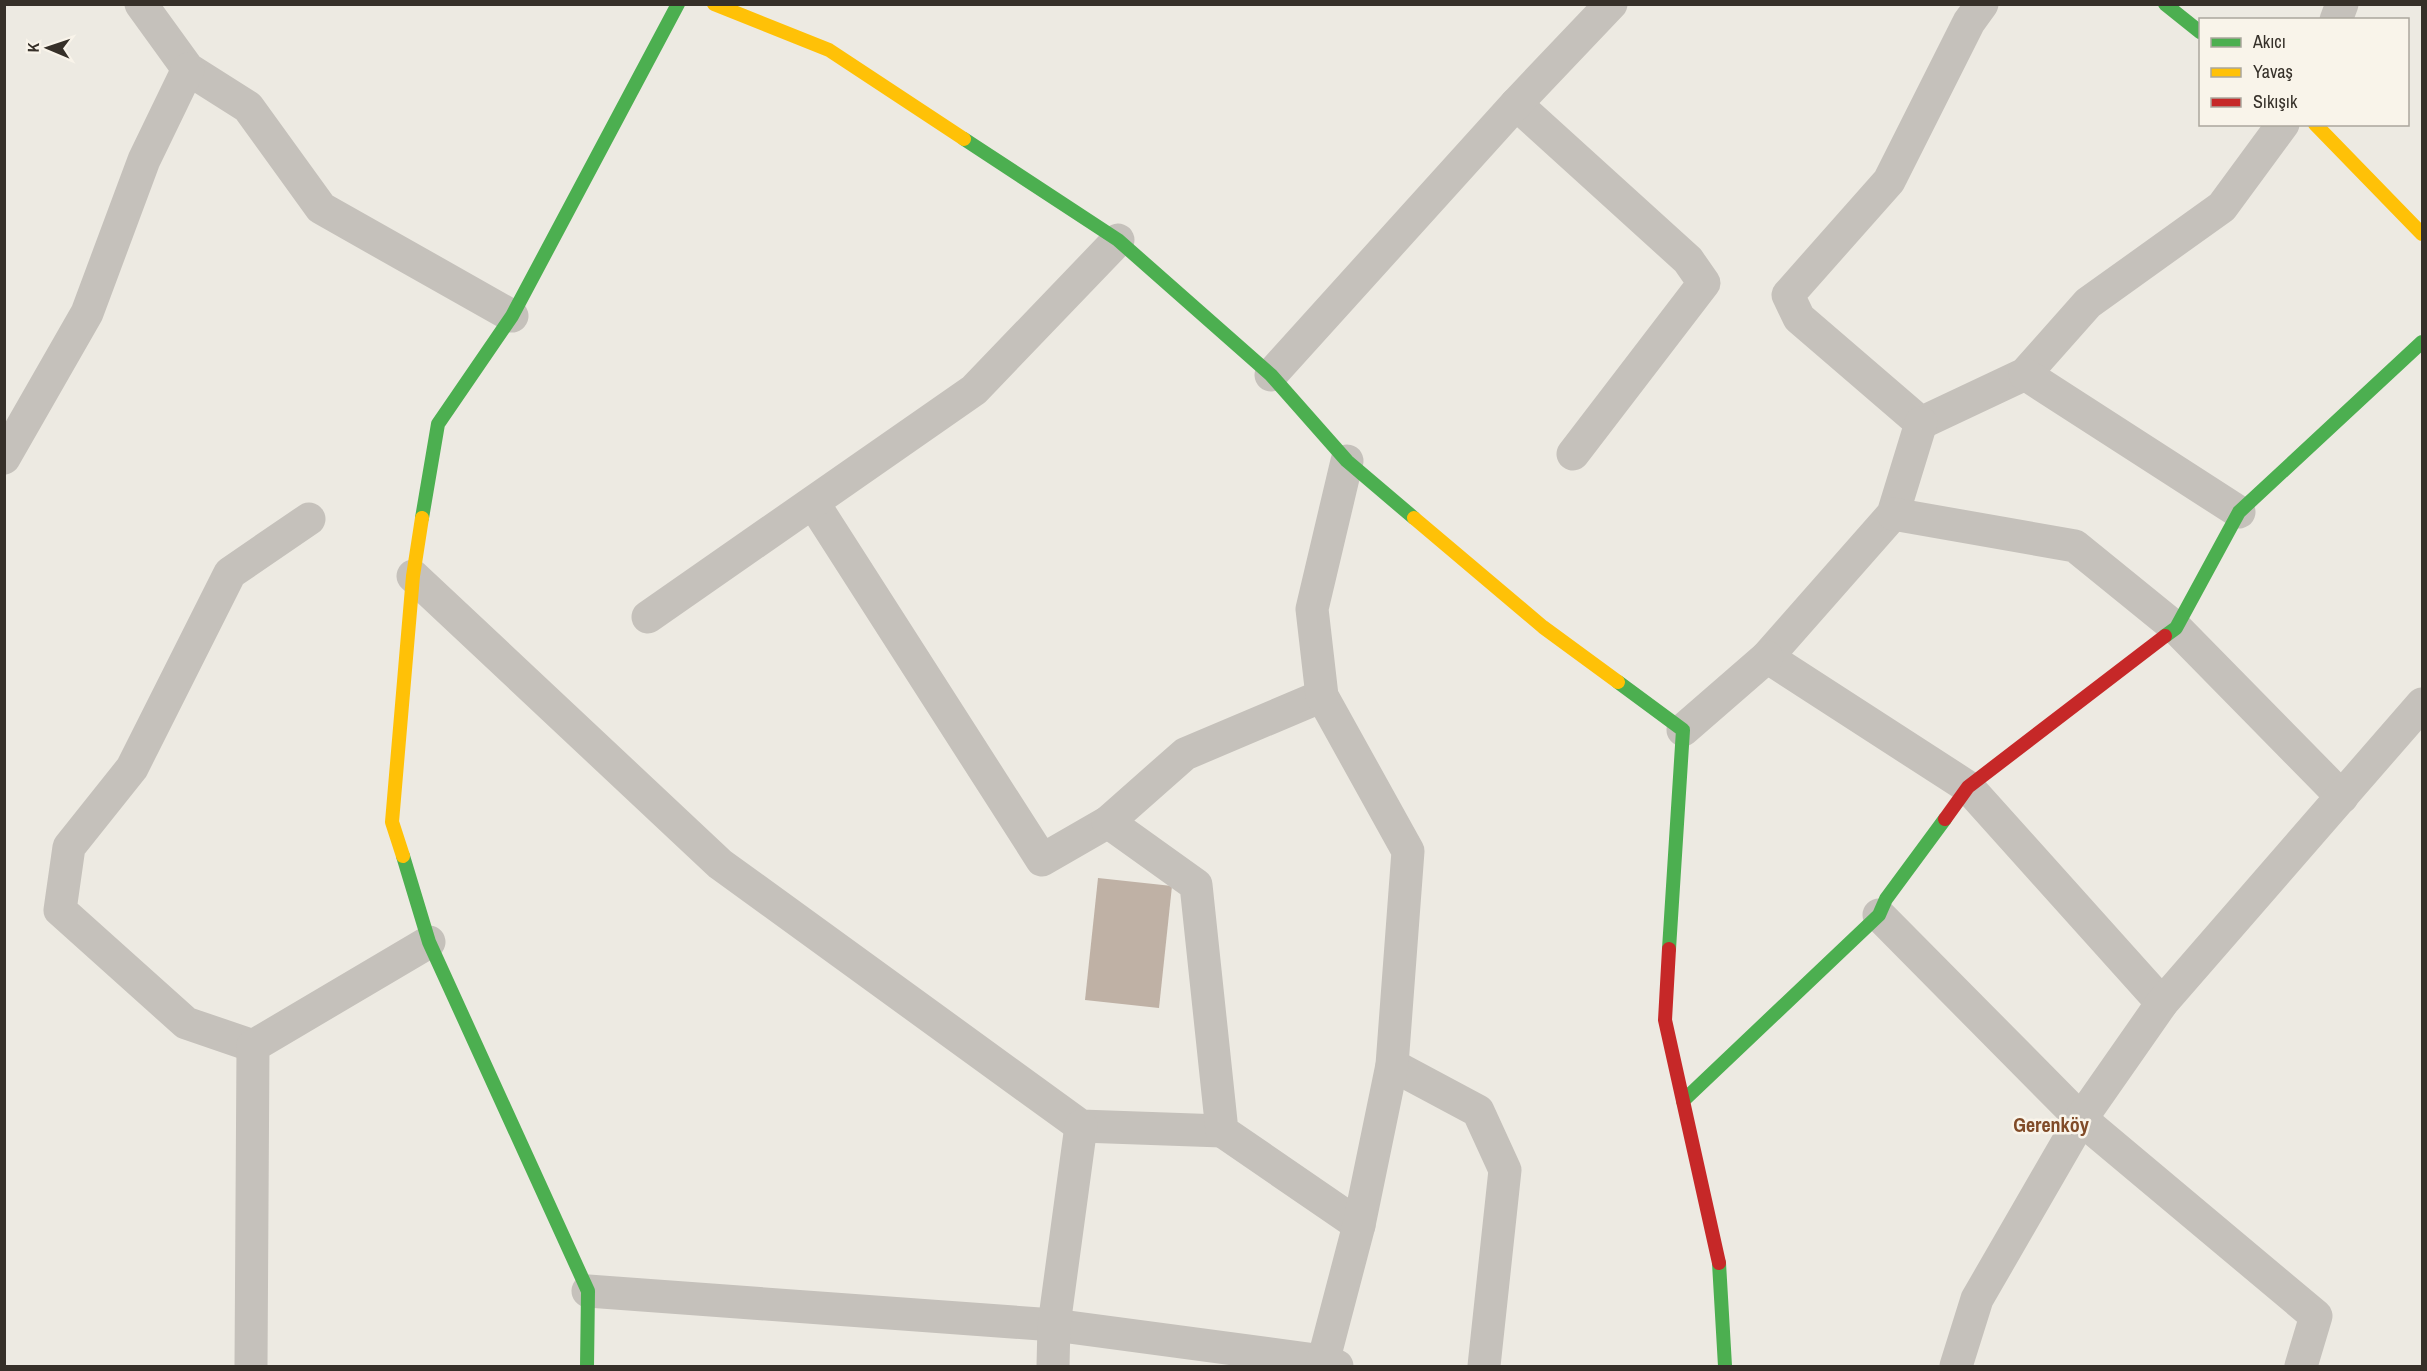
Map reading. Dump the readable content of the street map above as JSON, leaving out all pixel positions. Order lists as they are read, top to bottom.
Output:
{
  "districts": ["Gerenköy"],
  "legend": ["Akıcı", "Yavaş", "Sıkışık"],
  "north": "left"
}
